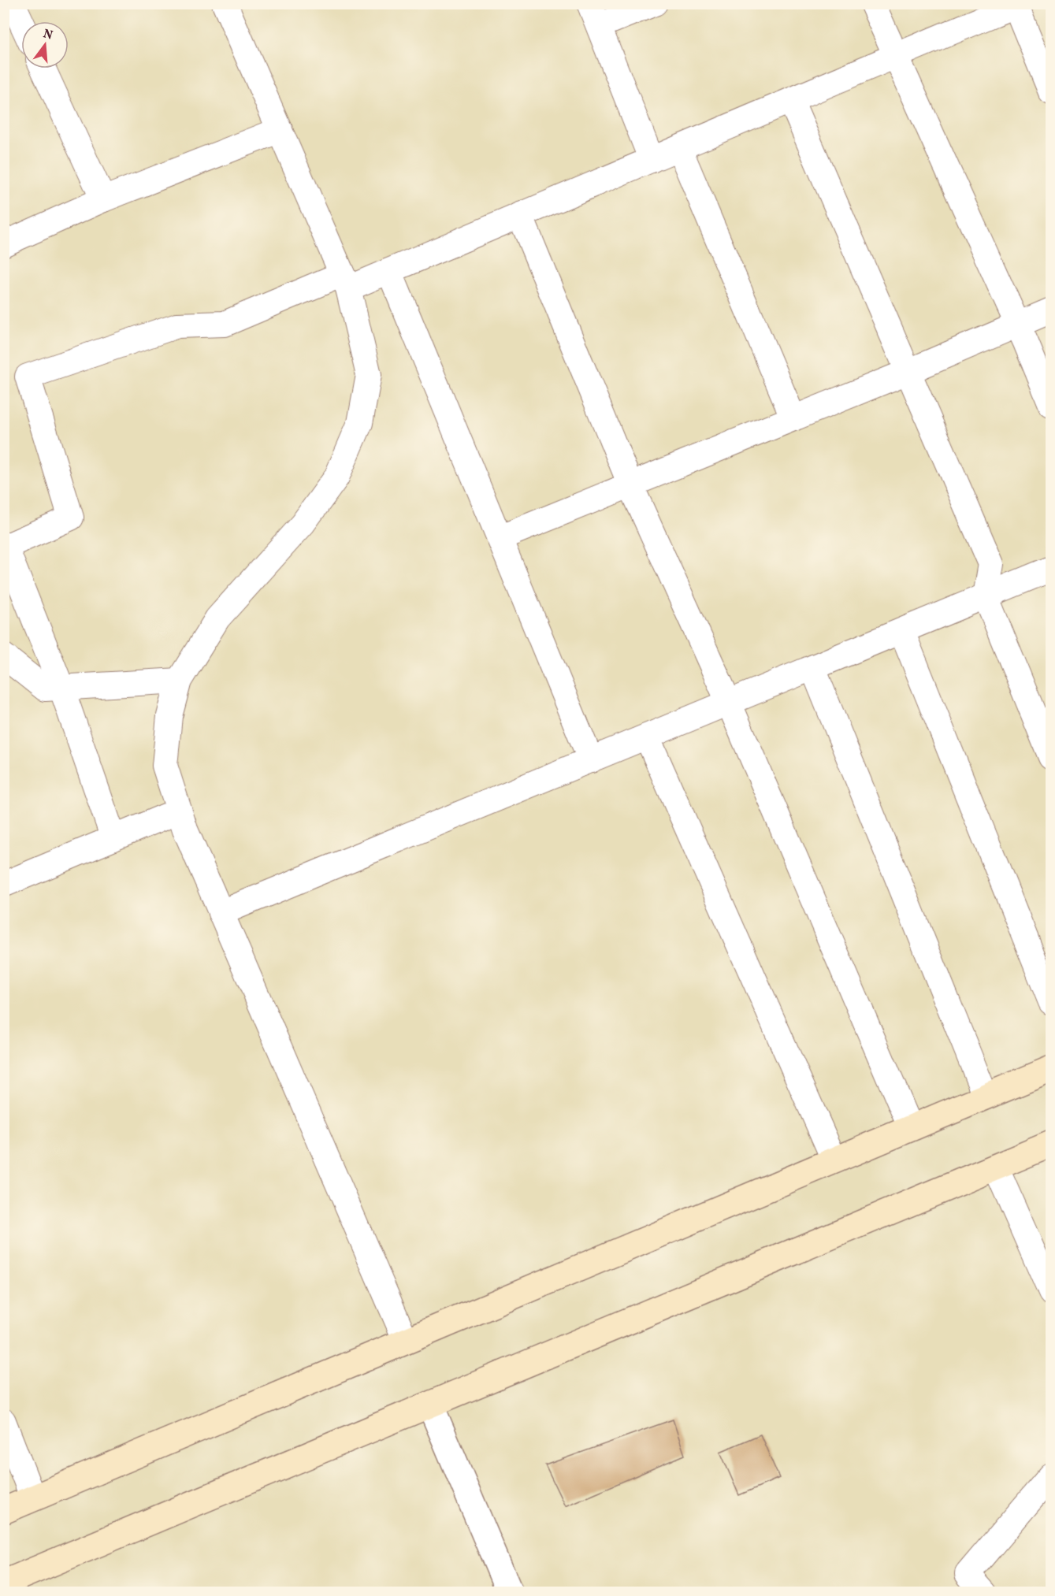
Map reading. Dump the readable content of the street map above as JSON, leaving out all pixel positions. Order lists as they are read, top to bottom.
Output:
{
  "north": "top"
}
